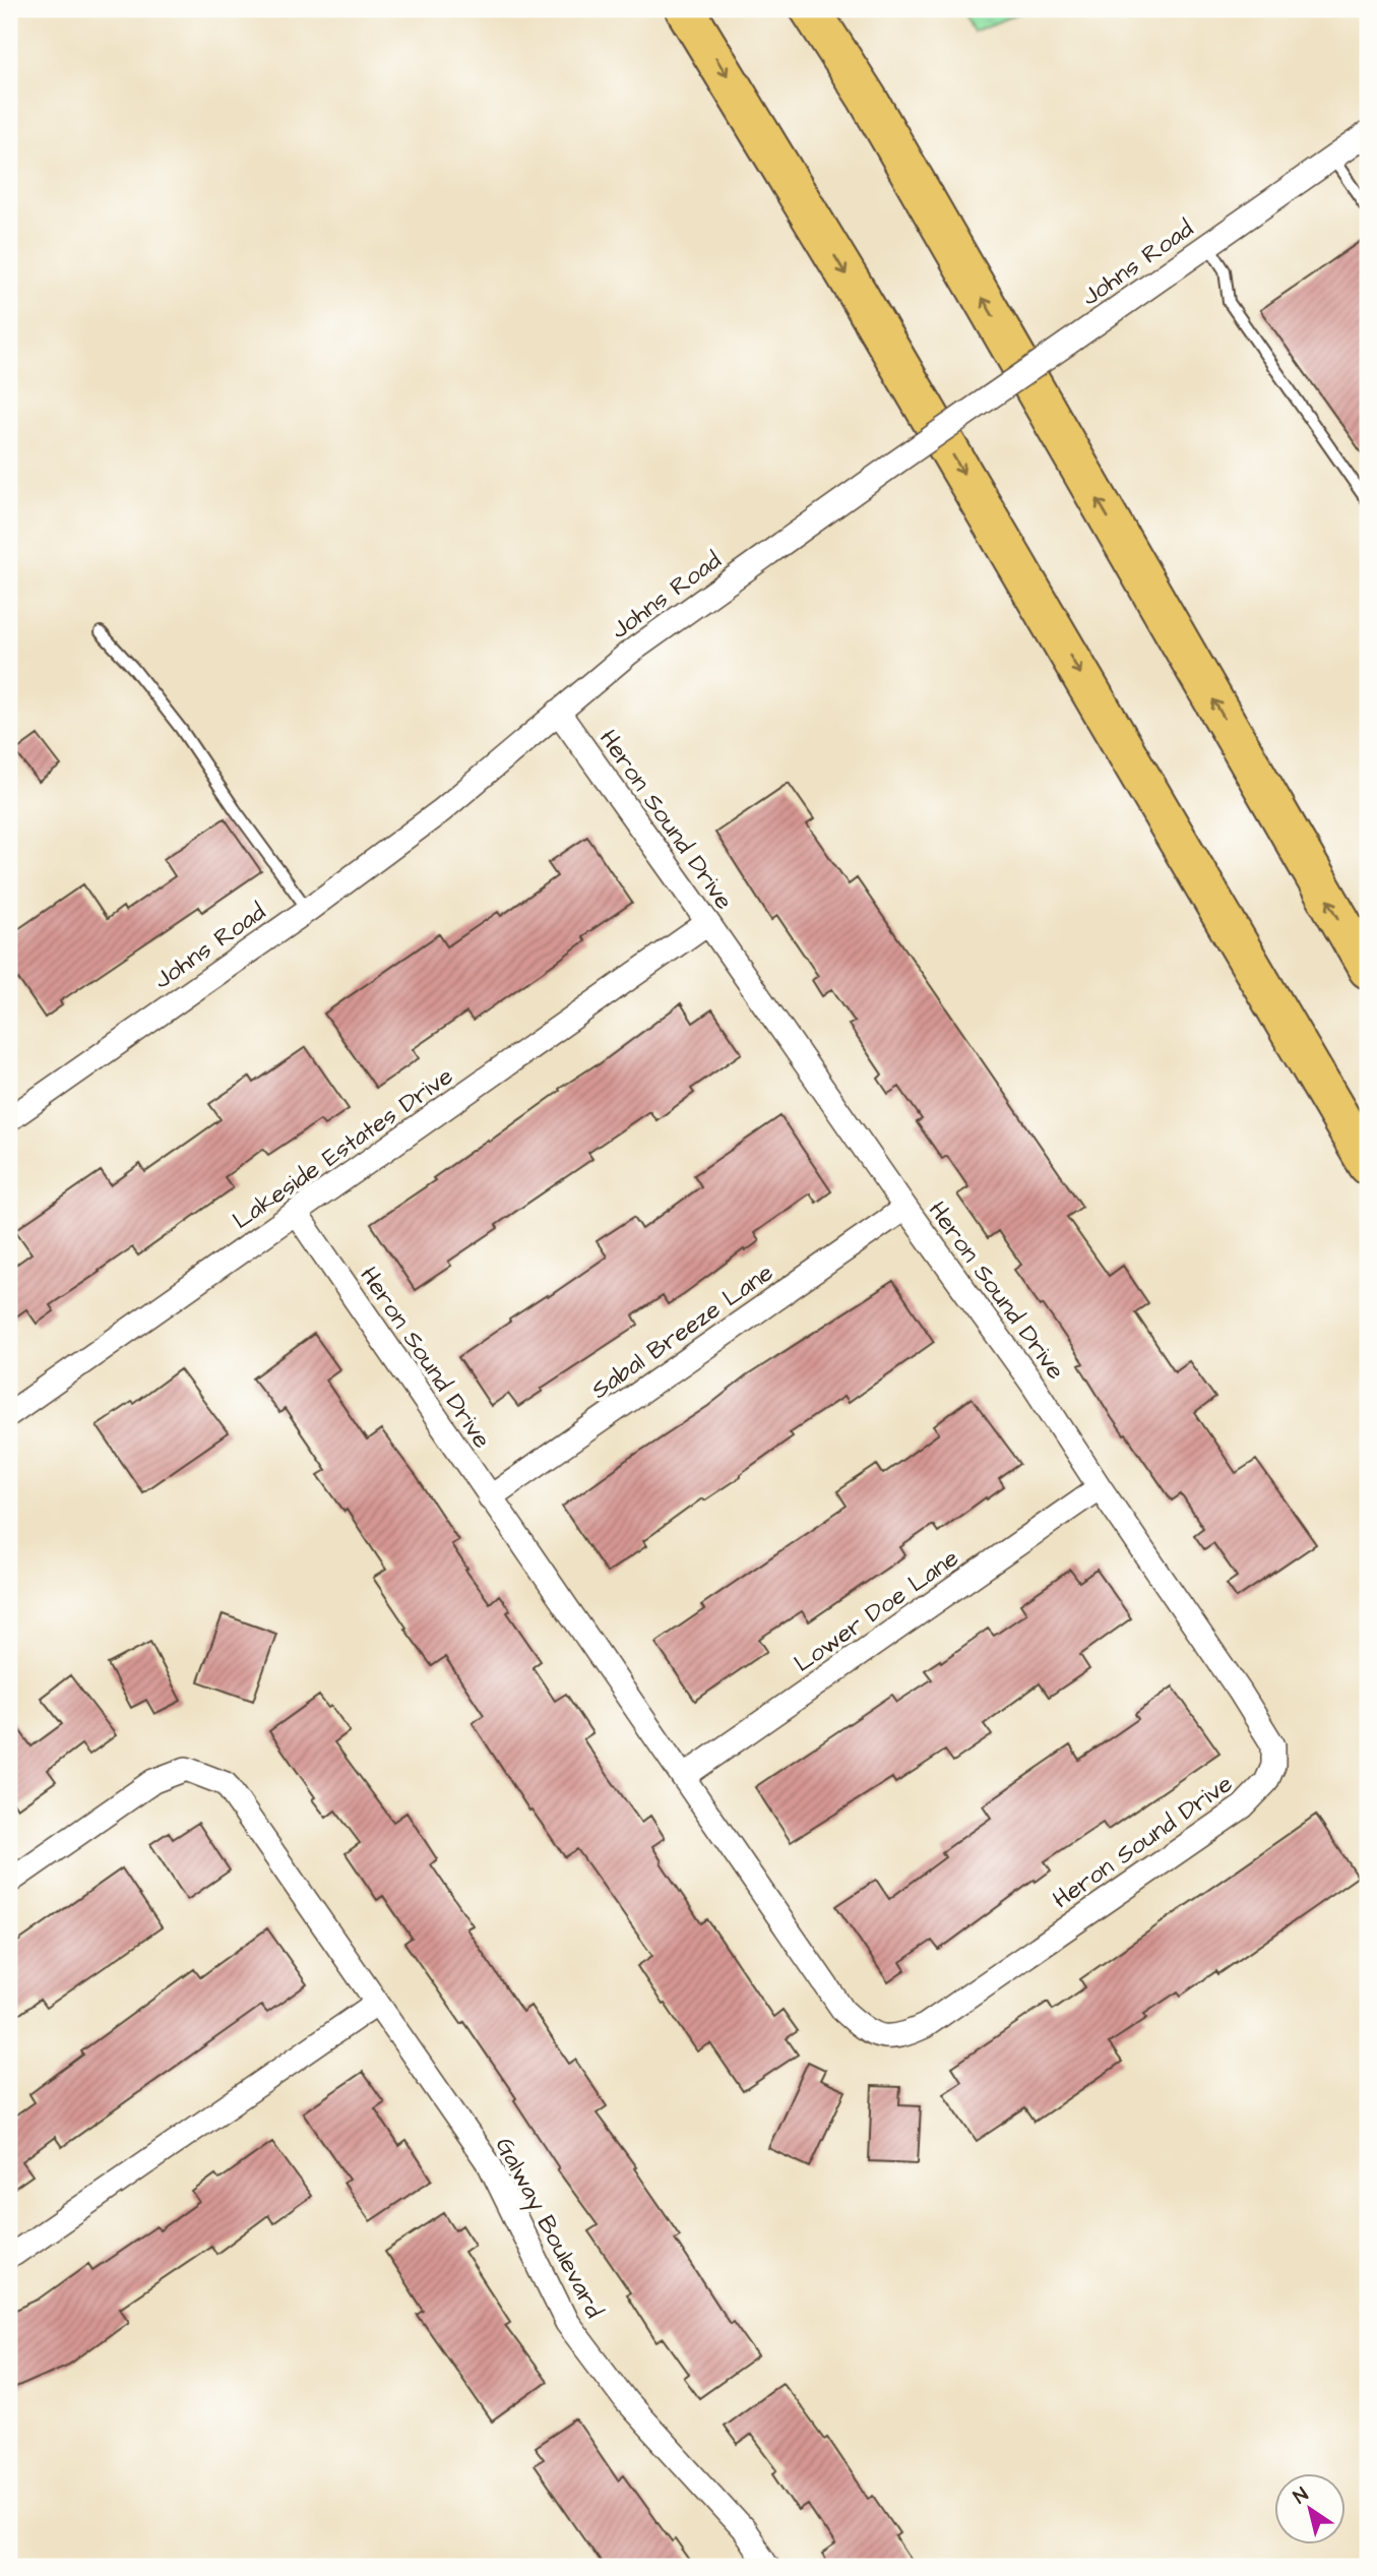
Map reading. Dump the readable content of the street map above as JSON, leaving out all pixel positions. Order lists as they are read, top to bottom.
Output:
{
  "streets": {
    "street": [
      "Johns Road",
      "Heron Sound Drive",
      "Lakeside Estates Drive",
      "Sabal Breeze Lane",
      "Lower Doe Lane",
      "Galway Boulevard"
    ]
  },
  "crossings": [
    ["Johns Road", "Heron Sound Drive"],
    ["Heron Sound Drive", "Lakeside Estates Drive"],
    ["Heron Sound Drive", "Sabal Breeze Lane"],
    ["Heron Sound Drive", "Lower Doe Lane"]
  ],
  "north": "top left"
}
